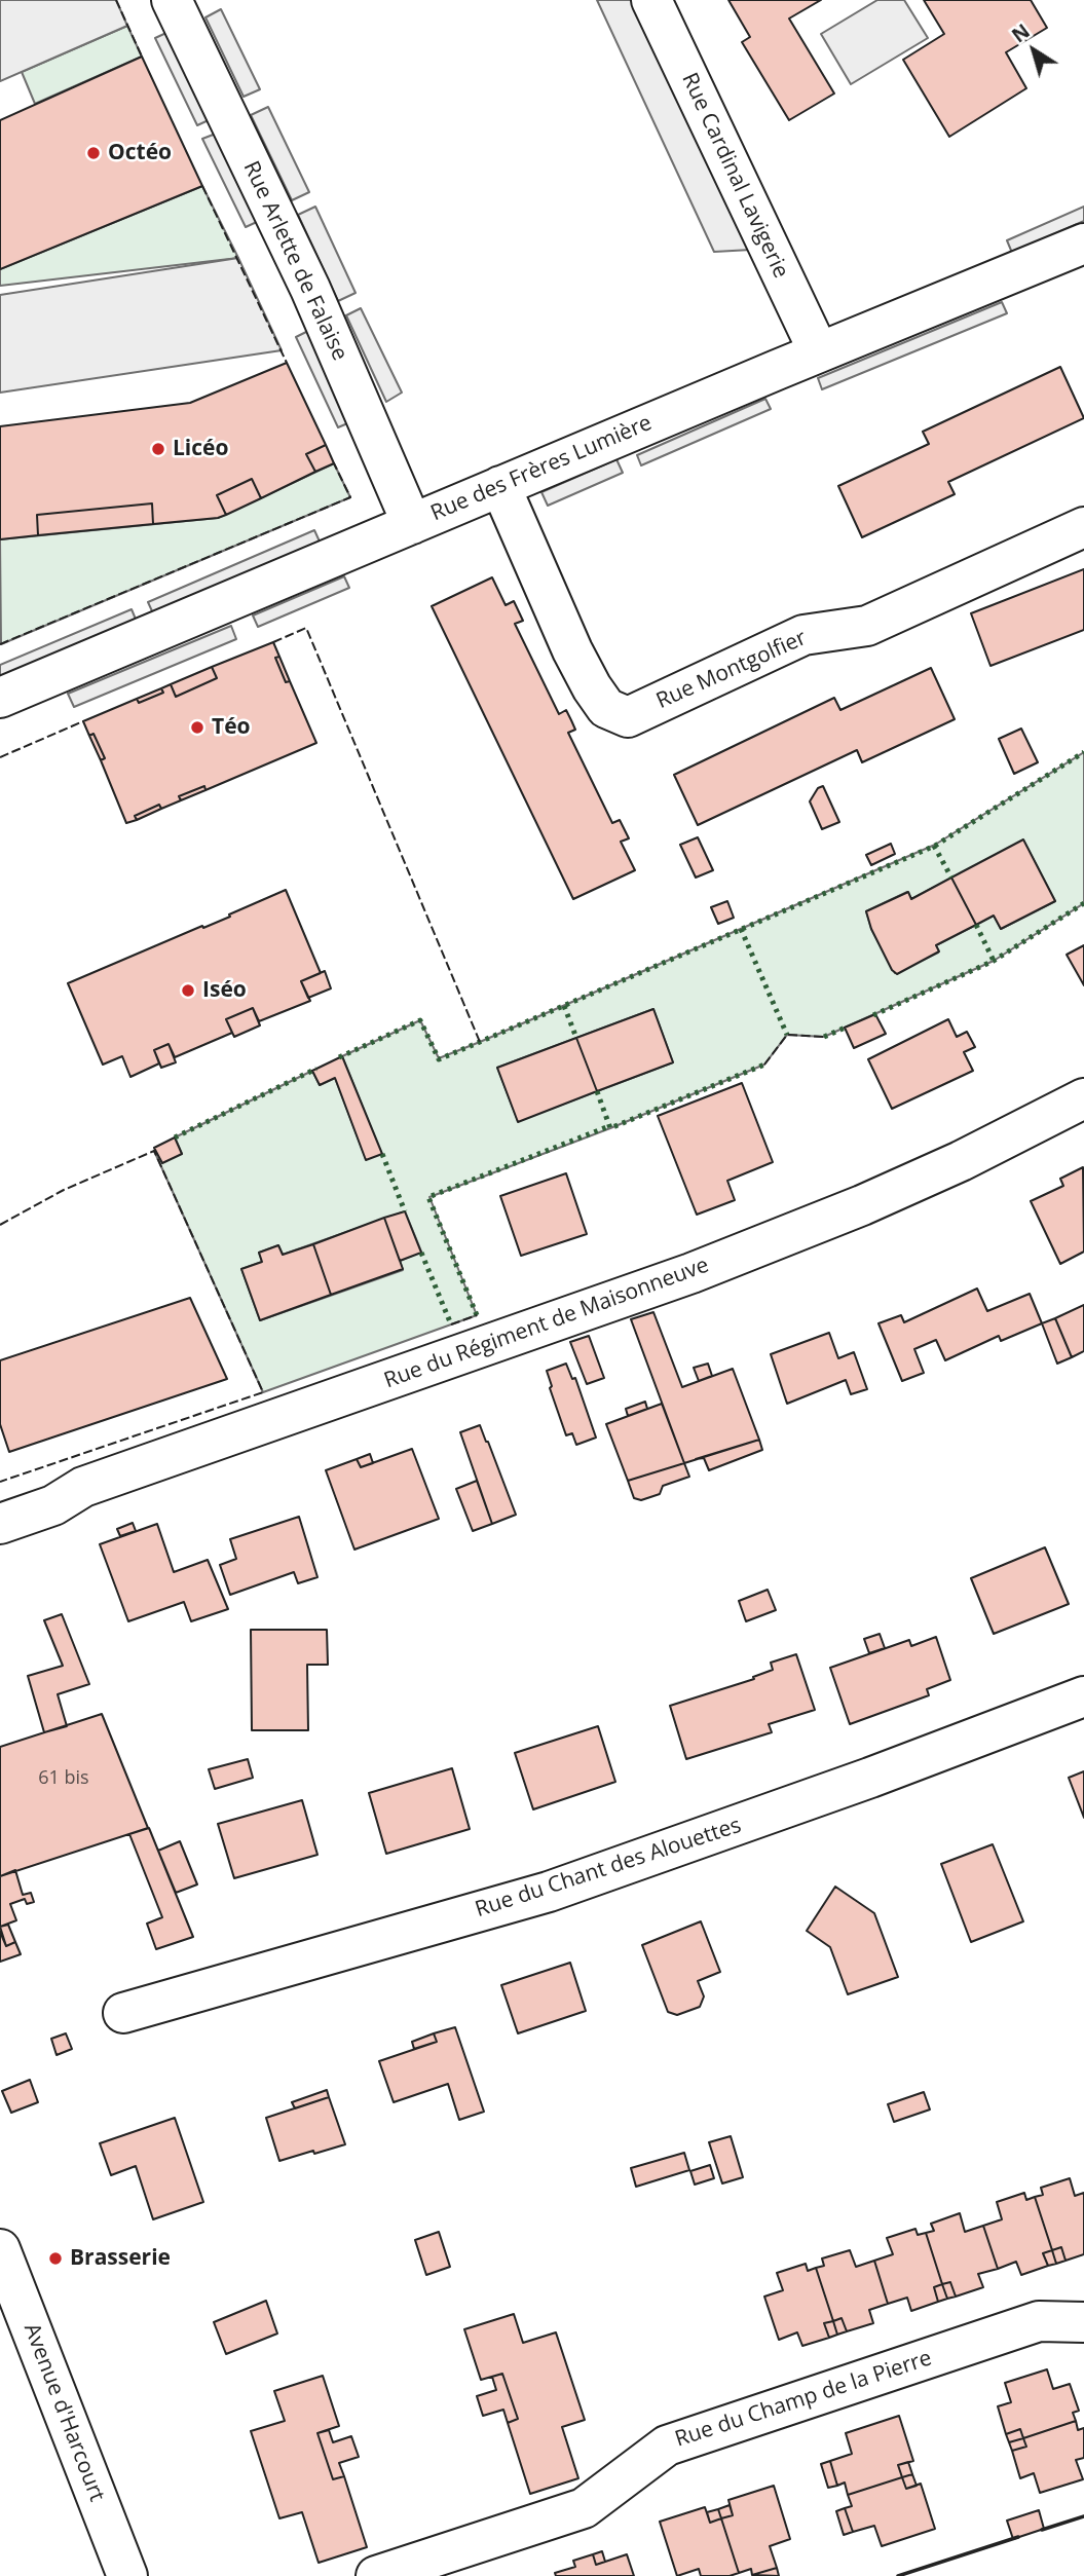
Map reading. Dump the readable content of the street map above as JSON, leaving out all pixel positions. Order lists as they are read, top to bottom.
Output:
{
  "streets": {
    "street": [
      "Rue Cardinal Lavigerie",
      "Rue Arlette de Falaise",
      "Rue des Frères Lumière",
      "Rue Montgolfier",
      "Rue du Régiment de Maisonneuve",
      "Rue du Chant des Alouettes",
      "Rue du Champ de la Pierre",
      "Avenue d'Harcourt"
    ]
  },
  "crossings": [
    ["Rue Cardinal Lavigerie", "Rue des Frères Lumière"],
    ["Rue Arlette de Falaise", "Rue des Frères Lumière"],
    ["Rue des Frères Lumière", "Rue Montgolfier"]
  ],
  "places": [
    "Octéo",
    "Licéo",
    "Téo",
    "Iséo",
    "Brasserie"
  ],
  "house_numbers": ["61 bis"],
  "north": "top left"
}
